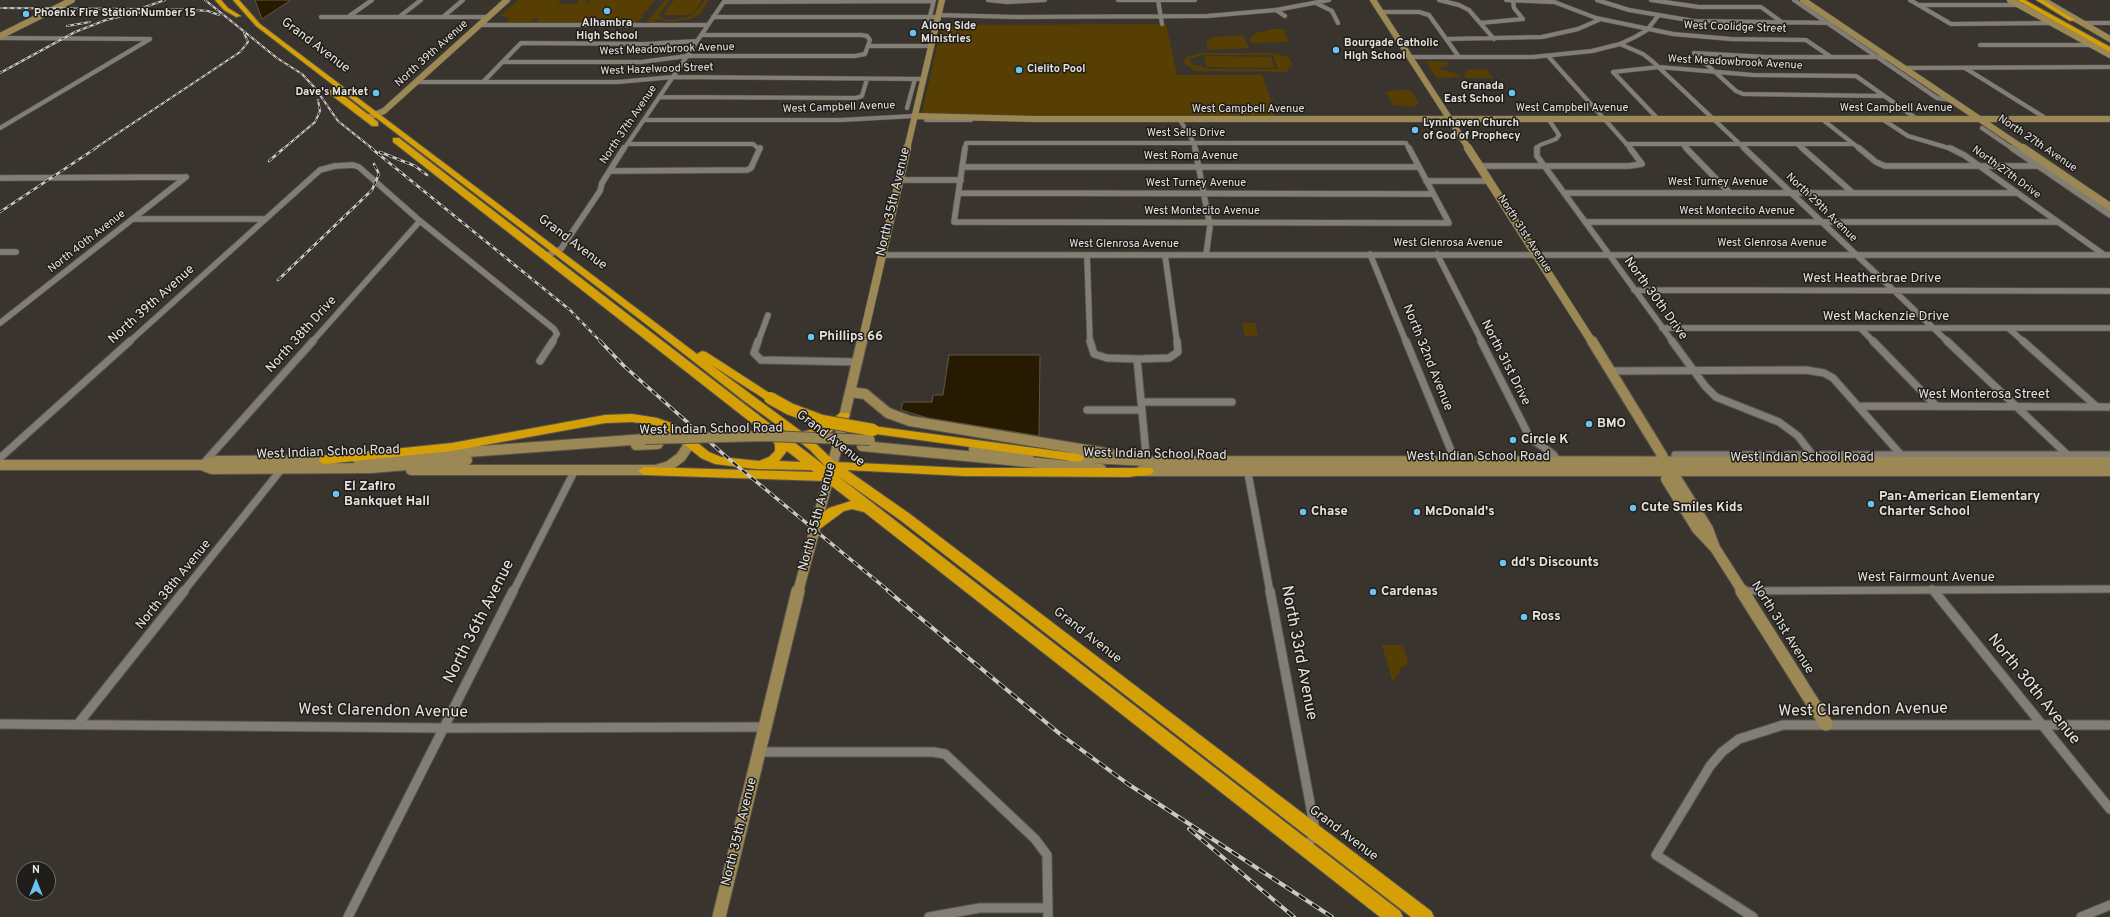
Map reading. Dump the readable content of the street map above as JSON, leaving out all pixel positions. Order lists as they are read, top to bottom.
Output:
{
  "streets": {
    "highway": ["Grand Avenue"],
    "main road": [
      "North 39th Avenue",
      "West Campbell Avenue",
      "North 27th Avenue",
      "North 35th Avenue",
      "North 31st Avenue",
      "West Indian School Road"
    ],
    "street": [
      "West Coolidge Street",
      "West Meadowbrook Avenue",
      "West Hazelwood Street",
      "North 37th Avenue",
      "West Sells Drive",
      "West Roma Avenue",
      "North 27th Drive",
      "West Turney Avenue",
      "North 29th Avenue",
      "West Montecito Avenue",
      "North 40th Avenue",
      "West Glenrosa Avenue",
      "West Heatherbrae Drive",
      "North 30th Drive",
      "West Mackenzie Drive",
      "North 38th Drive",
      "North 32nd Avenue",
      "North 31st Drive",
      "West Monterosa Street",
      "West Fairmount Avenue",
      "North 38th Avenue",
      "North 36th Avenue",
      "North 33rd Avenue",
      "North 30th Avenue",
      "West Clarendon Avenue"
    ]
  },
  "crossings": [
    ["Grand Avenue", "North 39th Avenue"],
    ["Grand Avenue", "North 37th Avenue"],
    ["Grand Avenue", "North 35th Avenue"],
    ["Grand Avenue", "North 33rd Avenue"],
    ["West Meadowbrook Avenue", "West Campbell Avenue"],
    ["West Meadowbrook Avenue", "North 37th Avenue"],
    ["West Meadowbrook Avenue", "North 29th Avenue"],
    ["North 39th Avenue", "West Hazelwood Street"],
    ["North 39th Avenue", "North 38th Drive"],
    ["West Hazelwood Street", "North 37th Avenue"],
    ["West Hazelwood Street", "North 35th Avenue"],
    ["West Campbell Avenue", "North 37th Avenue"],
    ["West Campbell Avenue", "North 27th Avenue"],
    ["West Campbell Avenue", "North 27th Drive"],
    ["West Campbell Avenue", "North 35th Avenue"],
    ["West Campbell Avenue", "North 29th Avenue"],
    ["West Campbell Avenue", "North 31st Avenue"],
    ["West Campbell Avenue", "North 30th Drive"],
    ["West Sells Drive", "West Roma Avenue"],
    ["North 27th Drive", "West Turney Avenue"],
    ["North 27th Drive", "West Montecito Avenue"],
    ["North 27th Drive", "West Glenrosa Avenue"],
    ["West Turney Avenue", "North 29th Avenue"],
    ["West Turney Avenue", "West Montecito Avenue"],
    ["West Turney Avenue", "North 30th Drive"],
    ["North 35th Avenue", "West Glenrosa Avenue"],
    ["North 35th Avenue", "West Clarendon Avenue"],
    ["North 29th Avenue", "West Montecito Avenue"],
    ["North 29th Avenue", "West Glenrosa Avenue"],
    ["North 29th Avenue", "West Heatherbrae Drive"],
    ["North 29th Avenue", "West Mackenzie Drive"],
    ["North 29th Avenue", "West Monterosa Street"],
    ["North 29th Avenue", "West Indian School Road"],
    ["West Montecito Avenue", "North 30th Drive"],
    ["North 31st Avenue", "West Glenrosa Avenue"],
    ["North 31st Avenue", "West Indian School Road"],
    ["North 31st Avenue", "West Fairmount Avenue"],
    ["North 31st Avenue", "West Clarendon Avenue"],
    ["West Glenrosa Avenue", "North 30th Drive"],
    ["West Glenrosa Avenue", "North 32nd Avenue"],
    ["West Glenrosa Avenue", "North 31st Drive"],
    ["West Heatherbrae Drive", "North 30th Drive"],
    ["North 30th Drive", "West Mackenzie Drive"],
    ["North 30th Drive", "West Indian School Road"],
    ["North 38th Drive", "West Indian School Road"],
    ["North 32nd Avenue", "West Indian School Road"],
    ["North 31st Drive", "West Indian School Road"],
    ["West Indian School Road", "North 38th Avenue"],
    ["West Indian School Road", "North 33rd Avenue"],
    ["West Fairmount Avenue", "North 30th Avenue"],
    ["North 38th Avenue", "West Clarendon Avenue"],
    ["North 36th Avenue", "West Clarendon Avenue"],
    ["North 30th Avenue", "West Clarendon Avenue"]
  ],
  "places": [
    "Alhambra High School",
    "Phoenix Fire Station Number 15",
    "Along Side Ministries",
    "Bourgade Catholic High School",
    "Cielito Pool",
    "Dave's Market",
    "Granada East School",
    "Lynnhaven Church of God of Prophecy",
    "Phillips 66",
    "BMO",
    "Circle K",
    "El Zafiro Bankquet Hall",
    "Pan-American Elementary Charter School",
    "Cute Smiles Kids",
    "Chase",
    "McDonald's",
    "dd's Discounts",
    "Cardenas",
    "Ross"
  ],
  "north": "top"
}
